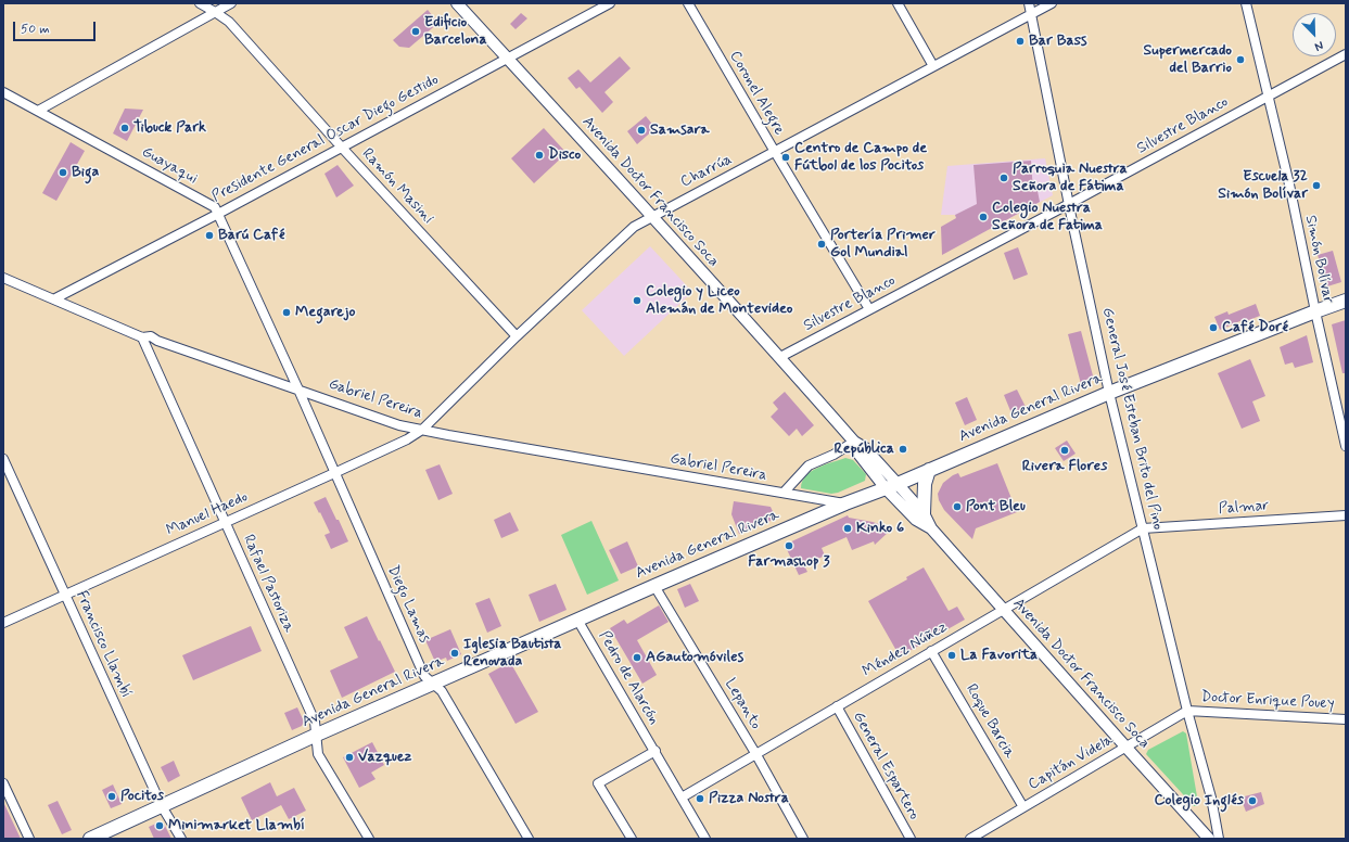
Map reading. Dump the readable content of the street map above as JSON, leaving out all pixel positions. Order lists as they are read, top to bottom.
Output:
{
  "streets": {
    "main road": ["Avenida General Rivera"],
    "street": [
      "Coronel Alegre",
      "Silvestre Blanco",
      "Presidente General Oscar Diego Gestido",
      "Guayaqui",
      "Charrúa",
      "Ramón Masini",
      "Avenida Doctor Francisco Soca",
      "Simón Bolívar",
      "Gabriel Pereira",
      "General José Esteban Brito del Pino",
      "Palmar",
      "Manuel Haedo",
      "Rafael Pastoriza",
      "Diego Lamas",
      "Francisco Llambí",
      "Méndez Núñez",
      "Pedro de Alarcón",
      "Doctor Enrique Pouey",
      "Lepanto",
      "Roque Barcia",
      "Capitán Videla",
      "General Espartero"
    ]
  },
  "crossings": [
    ["Coronel Alegre", "Silvestre Blanco"],
    ["Coronel Alegre", "Charrúa"],
    ["Silvestre Blanco", "Avenida Doctor Francisco Soca"],
    ["Silvestre Blanco", "Simón Bolívar"],
    ["Silvestre Blanco", "General José Esteban Brito del Pino"],
    ["Presidente General Oscar Diego Gestido", "Guayaqui"],
    ["Presidente General Oscar Diego Gestido", "Ramón Masini"],
    ["Presidente General Oscar Diego Gestido", "Avenida Doctor Francisco Soca"],
    ["Presidente General Oscar Diego Gestido", "Gabriel Pereira"],
    ["Guayaqui", "Gabriel Pereira"],
    ["Guayaqui", "Diego Lamas"],
    ["Charrúa", "Ramón Masini"],
    ["Charrúa", "Avenida Doctor Francisco Soca"],
    ["Charrúa", "Gabriel Pereira"],
    ["Charrúa", "General José Esteban Brito del Pino"],
    ["Charrúa", "Manuel Haedo"],
    ["Avenida Doctor Francisco Soca", "Gabriel Pereira"],
    ["Avenida Doctor Francisco Soca", "Avenida General Rivera"],
    ["Avenida Doctor Francisco Soca", "Méndez Núñez"],
    ["Avenida Doctor Francisco Soca", "Capitán Videla"],
    ["Simón Bolívar", "Avenida General Rivera"],
    ["Gabriel Pereira", "Avenida General Rivera"],
    ["Gabriel Pereira", "Manuel Haedo"],
    ["Gabriel Pereira", "Rafael Pastoriza"],
    ["Gabriel Pereira", "Diego Lamas"],
    ["Avenida General Rivera", "General José Esteban Brito del Pino"],
    ["Avenida General Rivera", "Rafael Pastoriza"],
    ["Avenida General Rivera", "Diego Lamas"],
    ["Avenida General Rivera", "Francisco Llambí"],
    ["Avenida General Rivera", "Pedro de Alarcón"],
    ["Avenida General Rivera", "Lepanto"],
    ["General José Esteban Brito del Pino", "Palmar"],
    ["General José Esteban Brito del Pino", "Méndez Núñez"],
    ["General José Esteban Brito del Pino", "Doctor Enrique Pouey"],
    ["General José Esteban Brito del Pino", "Capitán Videla"],
    ["Palmar", "Méndez Núñez"],
    ["Manuel Haedo", "Rafael Pastoriza"],
    ["Manuel Haedo", "Diego Lamas"],
    ["Manuel Haedo", "Francisco Llambí"],
    ["Méndez Núñez", "Pedro de Alarcón"],
    ["Méndez Núñez", "Lepanto"],
    ["Méndez Núñez", "Roque Barcia"],
    ["Méndez Núñez", "General Espartero"],
    ["Doctor Enrique Pouey", "Capitán Videla"],
    ["Roque Barcia", "Capitán Videla"]
  ],
  "places": [
    "Edificio Barcelona",
    "Bar Bass",
    "Supermercado del Barrio",
    "Tibuck Park",
    "Samsara",
    "Disco",
    "Centro de Campo de Fútbol de los Pocitos",
    "Biga",
    "Parroquia Nuestra Señora de Fátima",
    "Escuela 32 Simón Bolívar",
    "Colegio Nuestra Señora de Fatima",
    "Barú Café",
    "Portería Primer Gol Mundial",
    "Colegio y Liceo Alemán de Montevideo",
    "Megarejo",
    "Café Doré",
    "República",
    "Rivera Flores",
    "Pont Bleu",
    "Kinko 6",
    "Farmashop 3",
    "Iglesia Bautista Renovada",
    "La Favorita",
    "AGautomóviles",
    "Vazquez",
    "Pocitos",
    "Pizza Nostra",
    "Colegio Inglés",
    "Minimarket Llambí"
  ],
  "scale_bar": "50 m",
  "north": "bottom right"
}
